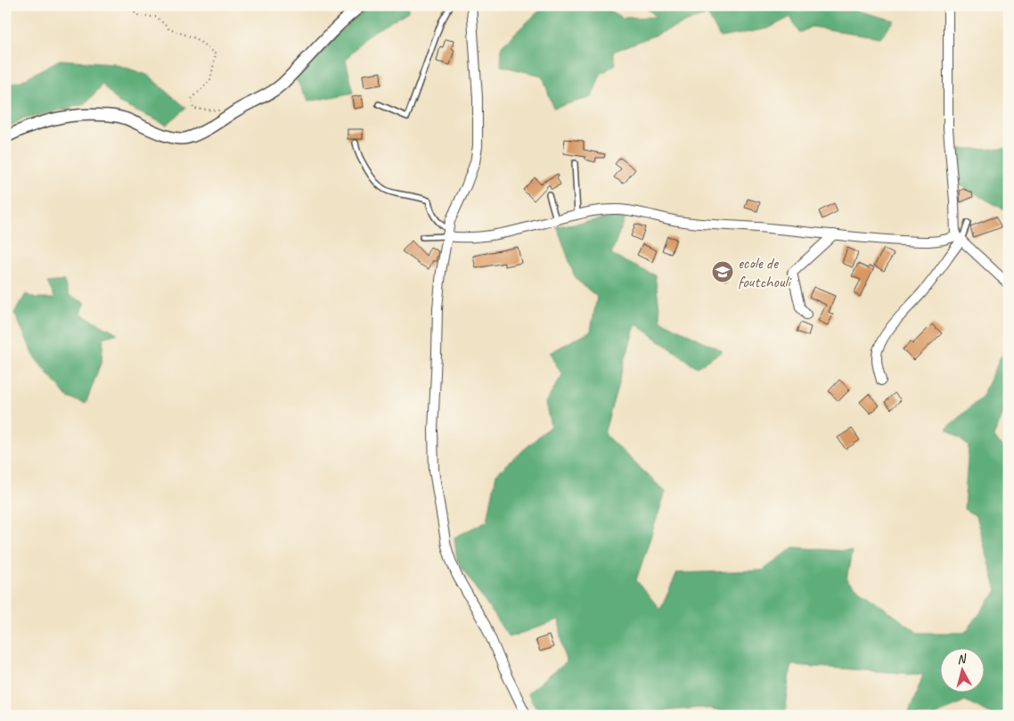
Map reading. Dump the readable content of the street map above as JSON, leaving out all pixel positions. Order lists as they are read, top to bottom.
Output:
{
  "places": {
    "school or university": ["ecole de foutchouli"]
  },
  "north": "top"
}
